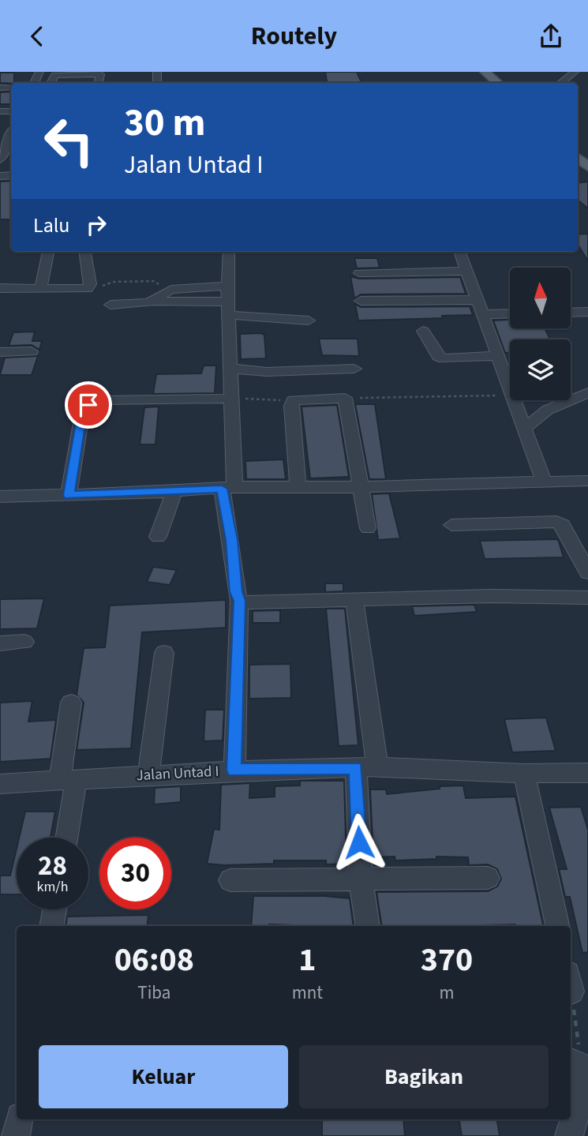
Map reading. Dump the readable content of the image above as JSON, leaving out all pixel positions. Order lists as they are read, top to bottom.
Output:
{
  "streets": {
    "street": ["Jalan Untad I"]
  },
  "north": "top",
  "page": {
    "header": "Routely",
    "turn": ["30 m", "Jalan Untad I"],
    "then": "Lalu",
    "speed": "28 km/h",
    "limit": "30",
    "eta": [
      "06:08",
      "Tiba",
      "1",
      "mnt",
      "370",
      "m"
    ],
    "buttons": ["Keluar", "Bagikan"]
  }
}
